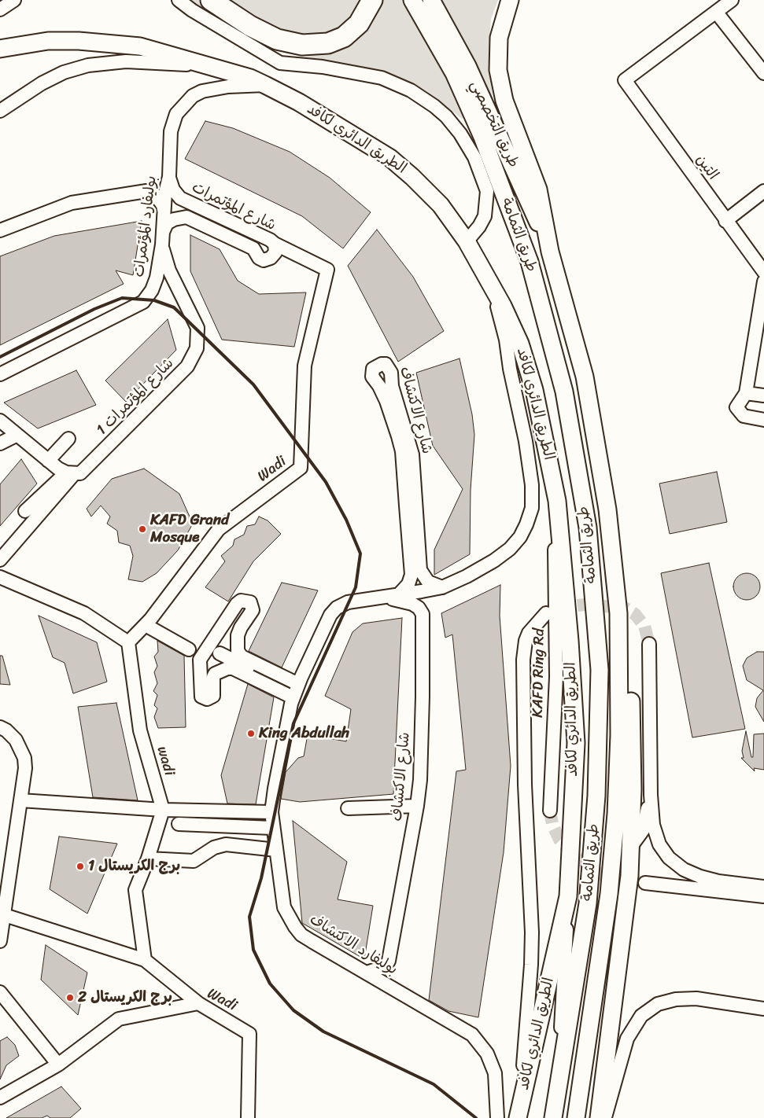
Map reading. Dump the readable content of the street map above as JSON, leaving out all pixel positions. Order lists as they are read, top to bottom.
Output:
{
  "streets": {
    "main road": ["طريق التخصصي", "الطريق الدائري لكافد", "طريق الثمامة"],
    "street": [
      "التين",
      "شارع المؤتمرات",
      "بوليفارد المؤتمرات",
      "شارع المؤتمرات 1",
      "شارع الاكتشاف",
      "Wadi",
      "KAFD Ring Rd",
      "wadi",
      "بوليفارد الاكتشاف"
    ]
  },
  "crossings": [
    ["طريق التخصصي", "طريق الثمامة"],
    ["الطريق الدائري لكافد", "بوليفارد المؤتمرات"],
    ["الطريق الدائري لكافد", "KAFD Ring Rd"],
    ["الطريق الدائري لكافد", "بوليفارد الاكتشاف"],
    ["شارع المؤتمرات", "بوليفارد المؤتمرات"],
    ["شارع المؤتمرات", "Wadi"],
    ["بوليفارد المؤتمرات", "شارع المؤتمرات 1"],
    ["شارع الاكتشاف", "بوليفارد الاكتشاف"],
    ["Wadi", "wadi"]
  ],
  "places": [
    "KAFD Grand Mosque",
    "King Abdullah",
    "برج الكريستال 1",
    "برج الكريستال 2"
  ]
}
